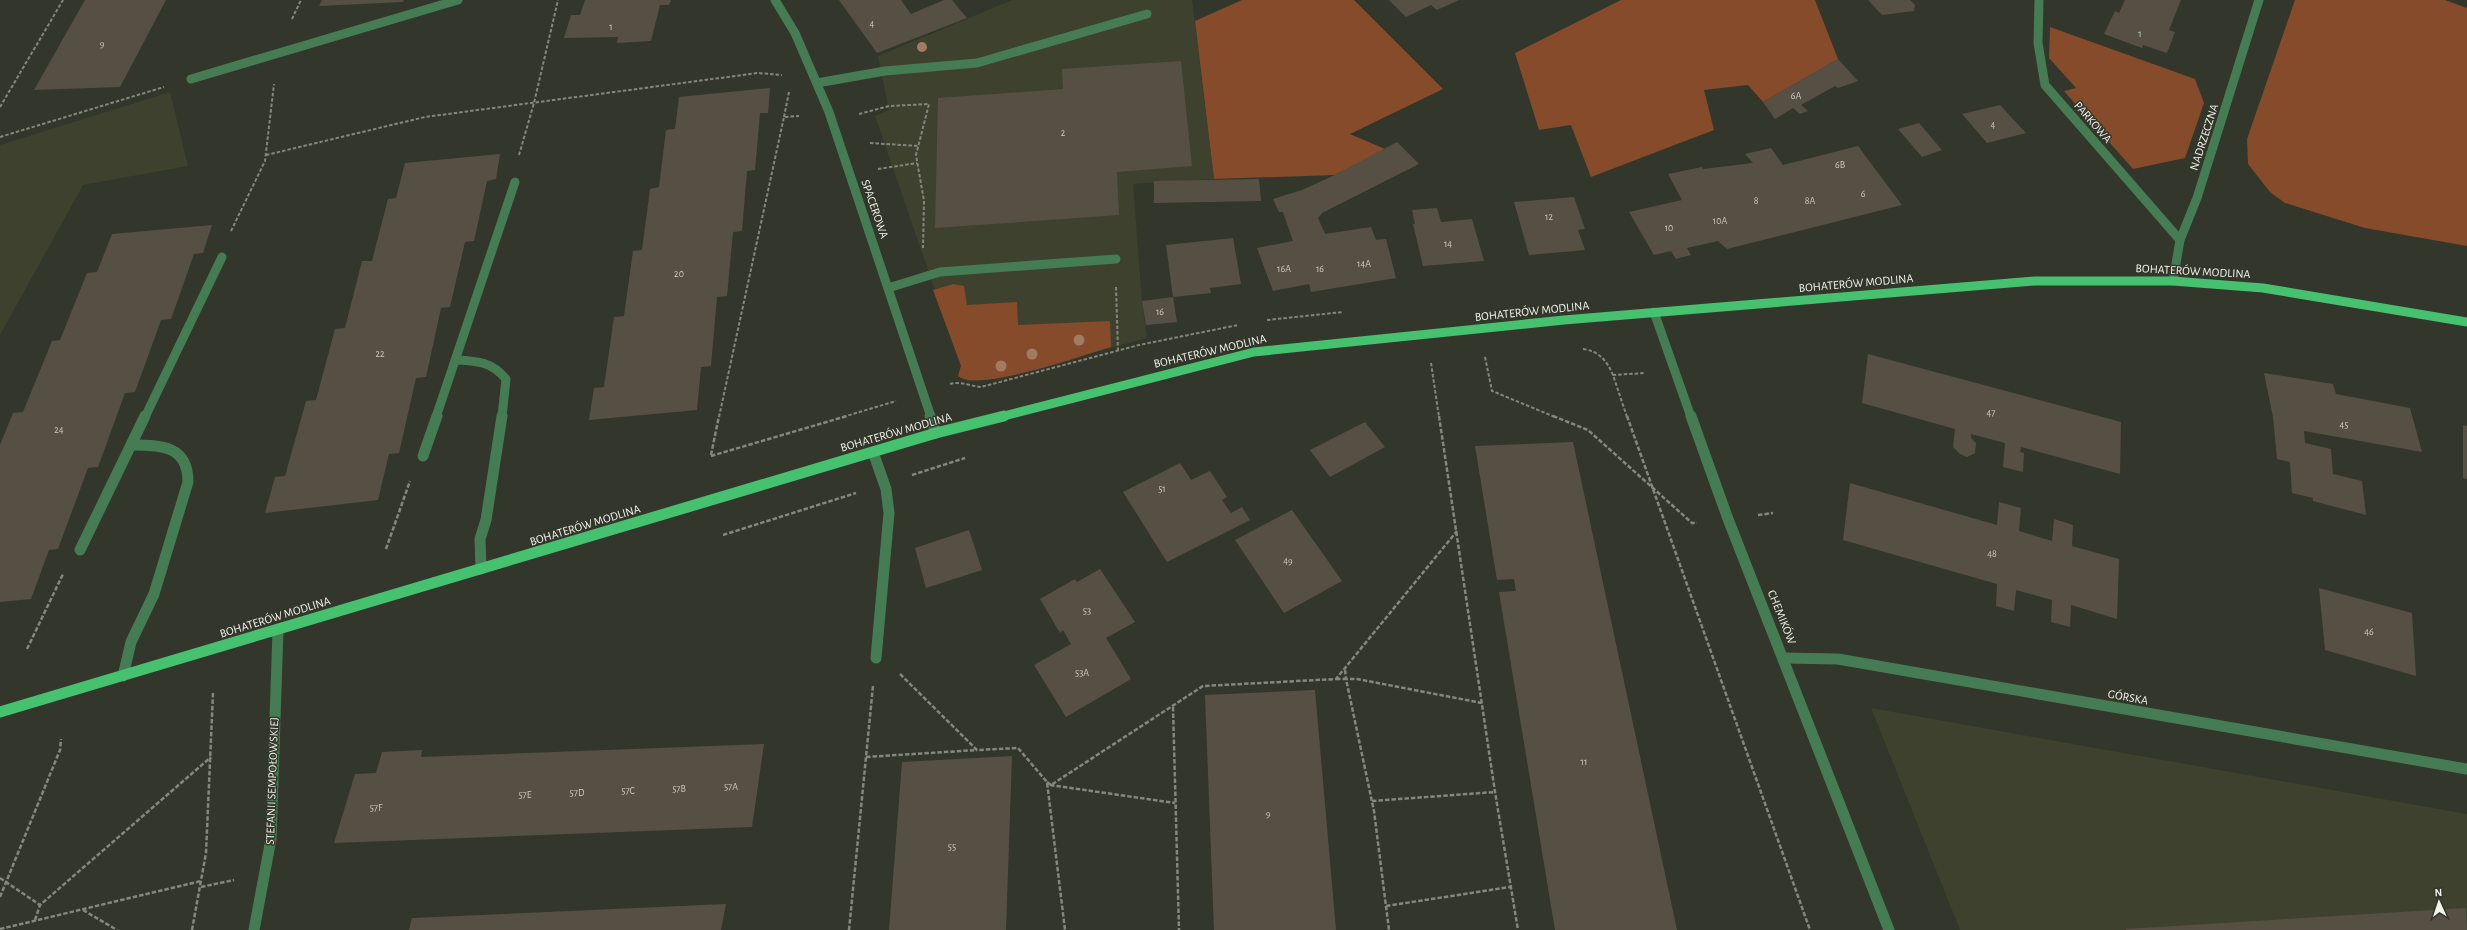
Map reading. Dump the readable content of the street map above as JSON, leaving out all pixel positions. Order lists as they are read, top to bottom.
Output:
{
  "streets": {
    "main road": ["BOHATERÓW MODLINA"],
    "street": [
      "PARKOWA",
      "NADRZECZNA",
      "SPACEROWA",
      "CHEMIKÓW",
      "GÓRSKA",
      "STEFANII SEMPOŁOWSKIEJ"
    ]
  },
  "crossings": [
    ["PARKOWA", "NADRZECZNA"],
    ["NADRZECZNA", "BOHATERÓW MODLINA"],
    ["SPACEROWA", "BOHATERÓW MODLINA"],
    ["BOHATERÓW MODLINA", "CHEMIKÓW"],
    ["BOHATERÓW MODLINA", "STEFANII SEMPOŁOWSKIEJ"],
    ["CHEMIKÓW", "GÓRSKA"]
  ],
  "house_numbers": [
    "4",
    "1",
    "1",
    "9",
    "6A",
    "4",
    "2",
    "6B",
    "6",
    "8",
    "8A",
    "12",
    "10A",
    "10",
    "14",
    "14A",
    "16A",
    "16",
    "20",
    "16",
    "22",
    "47",
    "45",
    "24",
    "51",
    "48",
    "49",
    "53",
    "46",
    "53A",
    "11",
    "57A",
    "57B",
    "57C",
    "57D",
    "57E",
    "57F",
    "9",
    "55"
  ],
  "north": "top"
}
